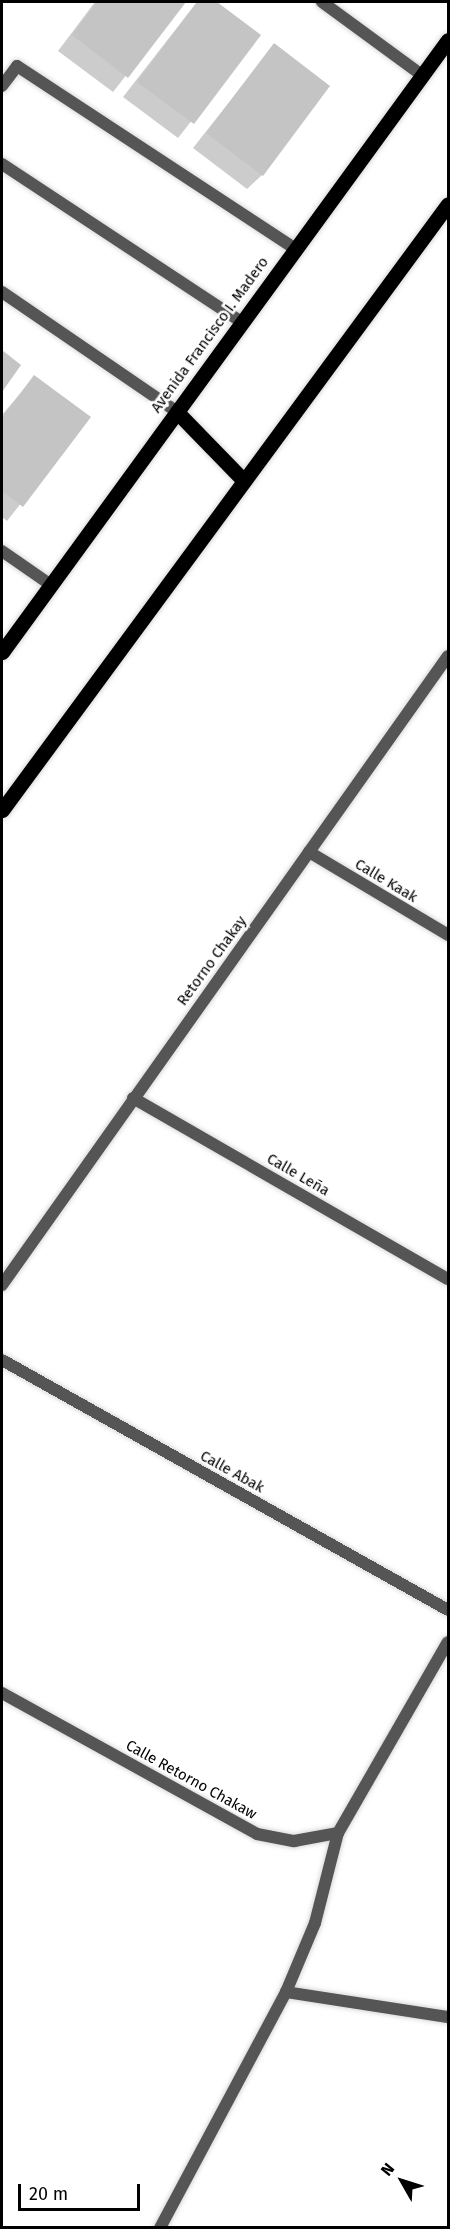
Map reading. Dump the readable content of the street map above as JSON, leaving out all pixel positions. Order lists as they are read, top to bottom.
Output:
{
  "streets": {
    "main road": ["Avenida Francisco I. Madero"],
    "street": [
      "Calle Kaak",
      "Retorno Chakay",
      "Calle Leña",
      "Calle Abak",
      "Calle Retorno Chakaw"
    ]
  },
  "crossings": [
    ["Calle Kaak", "Retorno Chakay"],
    ["Retorno Chakay", "Calle Leña"]
  ],
  "scale_bar": "20 m",
  "north": "top left"
}
